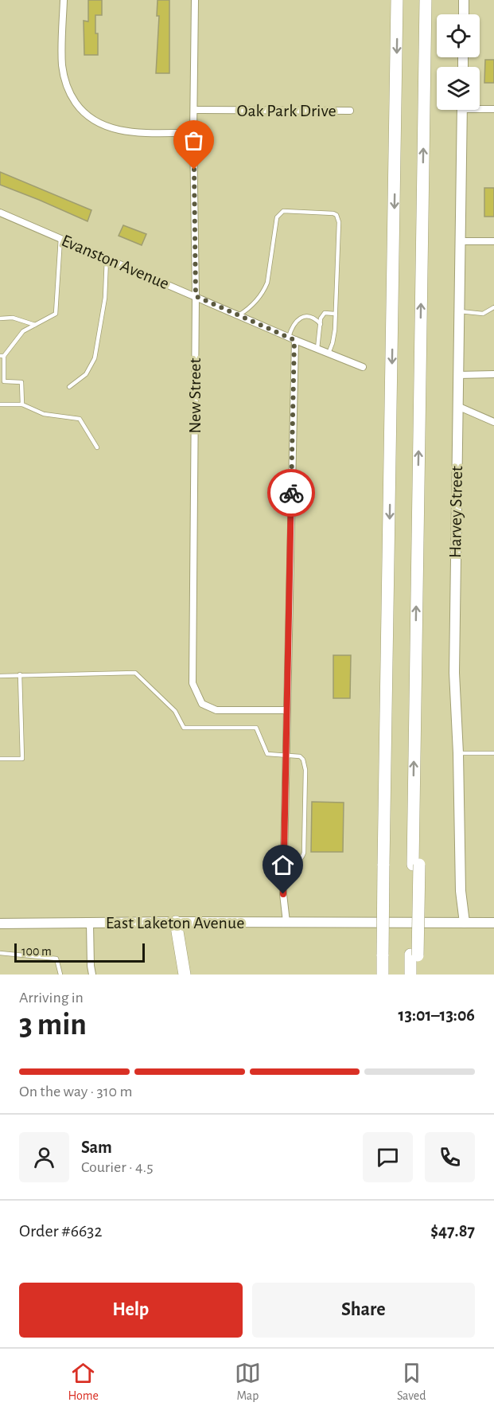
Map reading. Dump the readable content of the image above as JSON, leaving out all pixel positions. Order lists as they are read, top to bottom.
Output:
{
  "streets": {
    "street": [
      "Oak Park Drive",
      "Evanston Avenue",
      "New Street",
      "Harvey Street",
      "East Laketon Avenue"
    ]
  },
  "crossings": [
    ["Oak Park Drive", "New Street"],
    ["Evanston Avenue", "New Street"],
    ["Harvey Street", "East Laketon Avenue"]
  ],
  "scale_bar": "100 m",
  "page": {
    "scale": "100 m",
    "heading": ["3 min", "Arriving in", "13:01–13:06"],
    "panel": [
      "Sam",
      "Courier · 4.5",
      "Order #6632",
      "$47.87"
    ],
    "bar": "On the way · 310 m",
    "buttons": ["Help", "Share"],
    "tabs": ["Home", "Map", "Saved"]
  }
}
